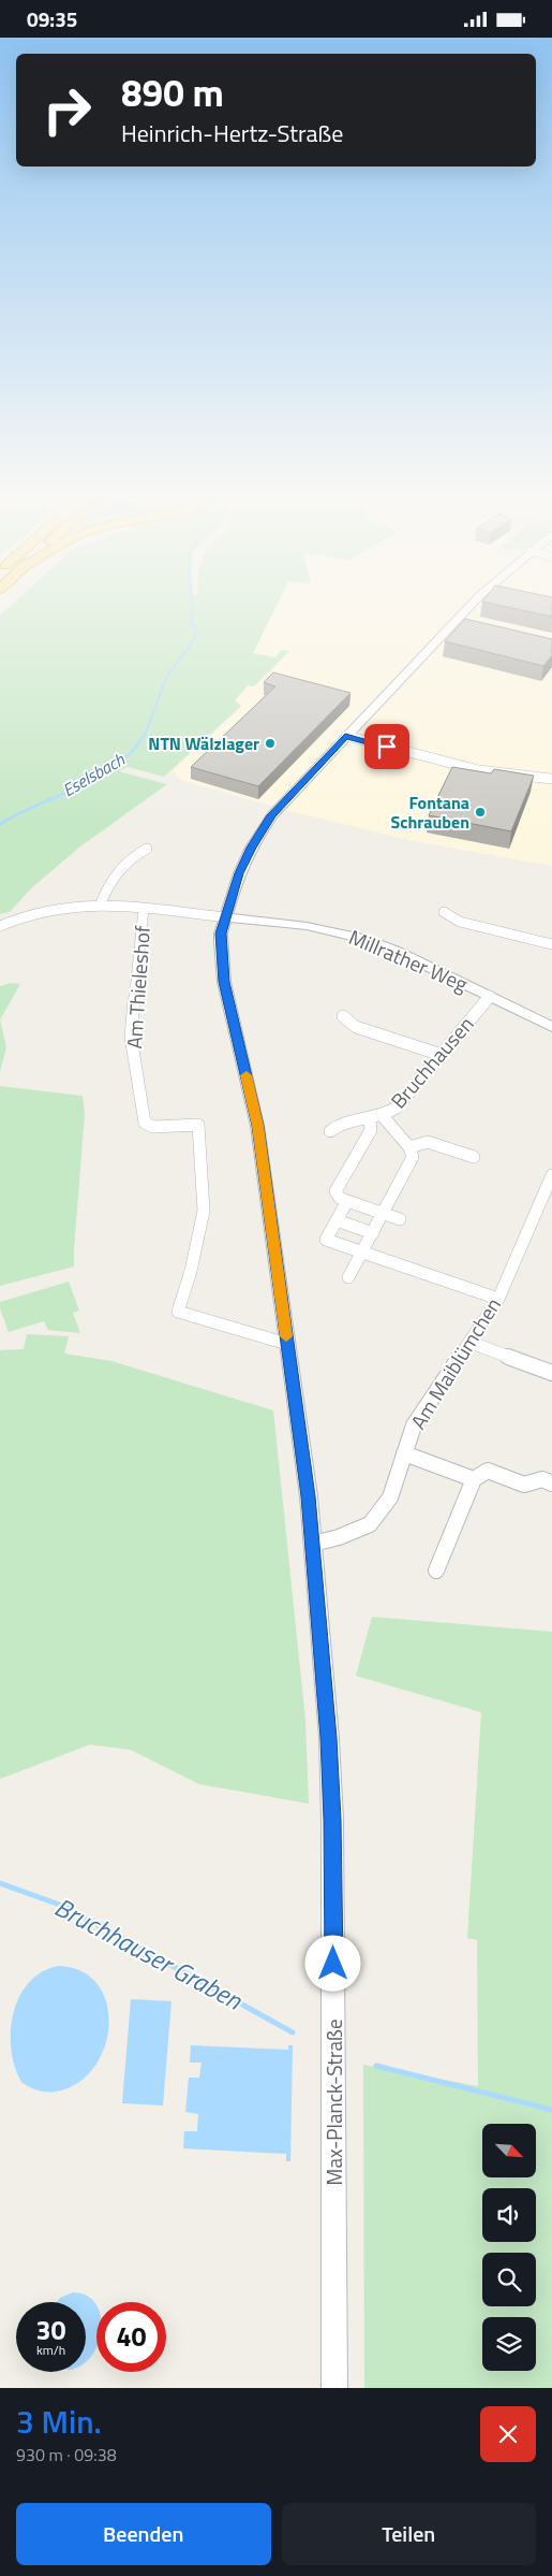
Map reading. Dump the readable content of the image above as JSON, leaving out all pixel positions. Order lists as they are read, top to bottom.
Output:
{
  "streets": {
    "street": [
      "Millrather Weg",
      "Am Thieleshof",
      "Bruchhausen",
      "Am Maiblümchen",
      "Max-Planck-Straße"
    ]
  },
  "crossings": [
    ["Millrather Weg", "Bruchhausen"],
    ["Millrather Weg", "Max-Planck-Straße"],
    ["Am Thieleshof", "Max-Planck-Straße"],
    ["Am Maiblümchen", "Max-Planck-Straße"]
  ],
  "water": ["Eselsbach", "Bruchhauser Graben"],
  "places": ["NTN Wälzlager", "Fontana Schrauben"],
  "north": "bottom right",
  "page": {
    "status": "09:35",
    "turn": ["890 m", "Heinrich-Hertz-Straße"],
    "speed": "30 km/h",
    "limit": "40",
    "heading": ["3 Min.", "930 m · 09:38"],
    "buttons": ["Beenden", "Teilen"]
  }
}
